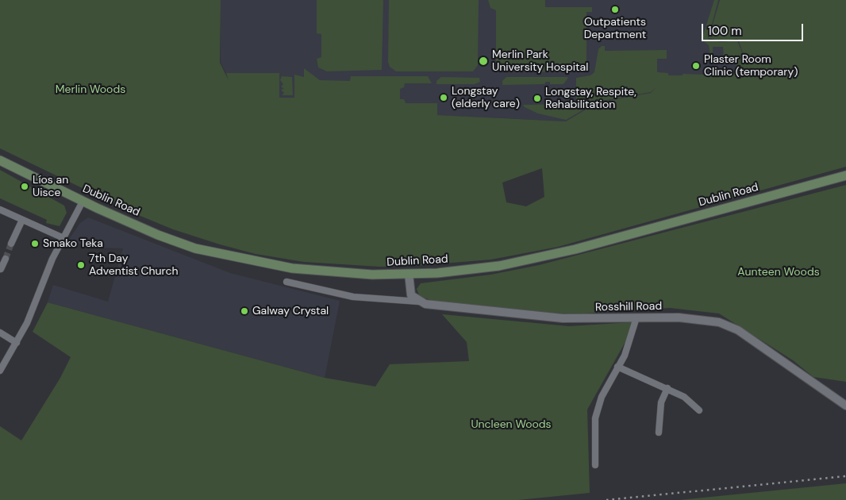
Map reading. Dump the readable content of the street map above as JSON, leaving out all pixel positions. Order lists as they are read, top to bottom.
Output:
{
  "streets": {
    "main road": ["Dublin Road"],
    "street": ["Rosshill Road"]
  },
  "parks": ["Merlin Woods", "Aunteen Woods", "Uncleen Woods"],
  "places": [
    "Outpatients Department",
    "Merlin Park University Hospital",
    "Plaster Room Clinic (temporary)",
    "Longstay (elderly care)",
    "Longstay, Respite, Rehabilitation",
    "Líos an Uisce",
    "Smako Teka",
    "7th Day Adventist Church",
    "Galway Crystal"
  ],
  "scale_bar": "100 m"
}
